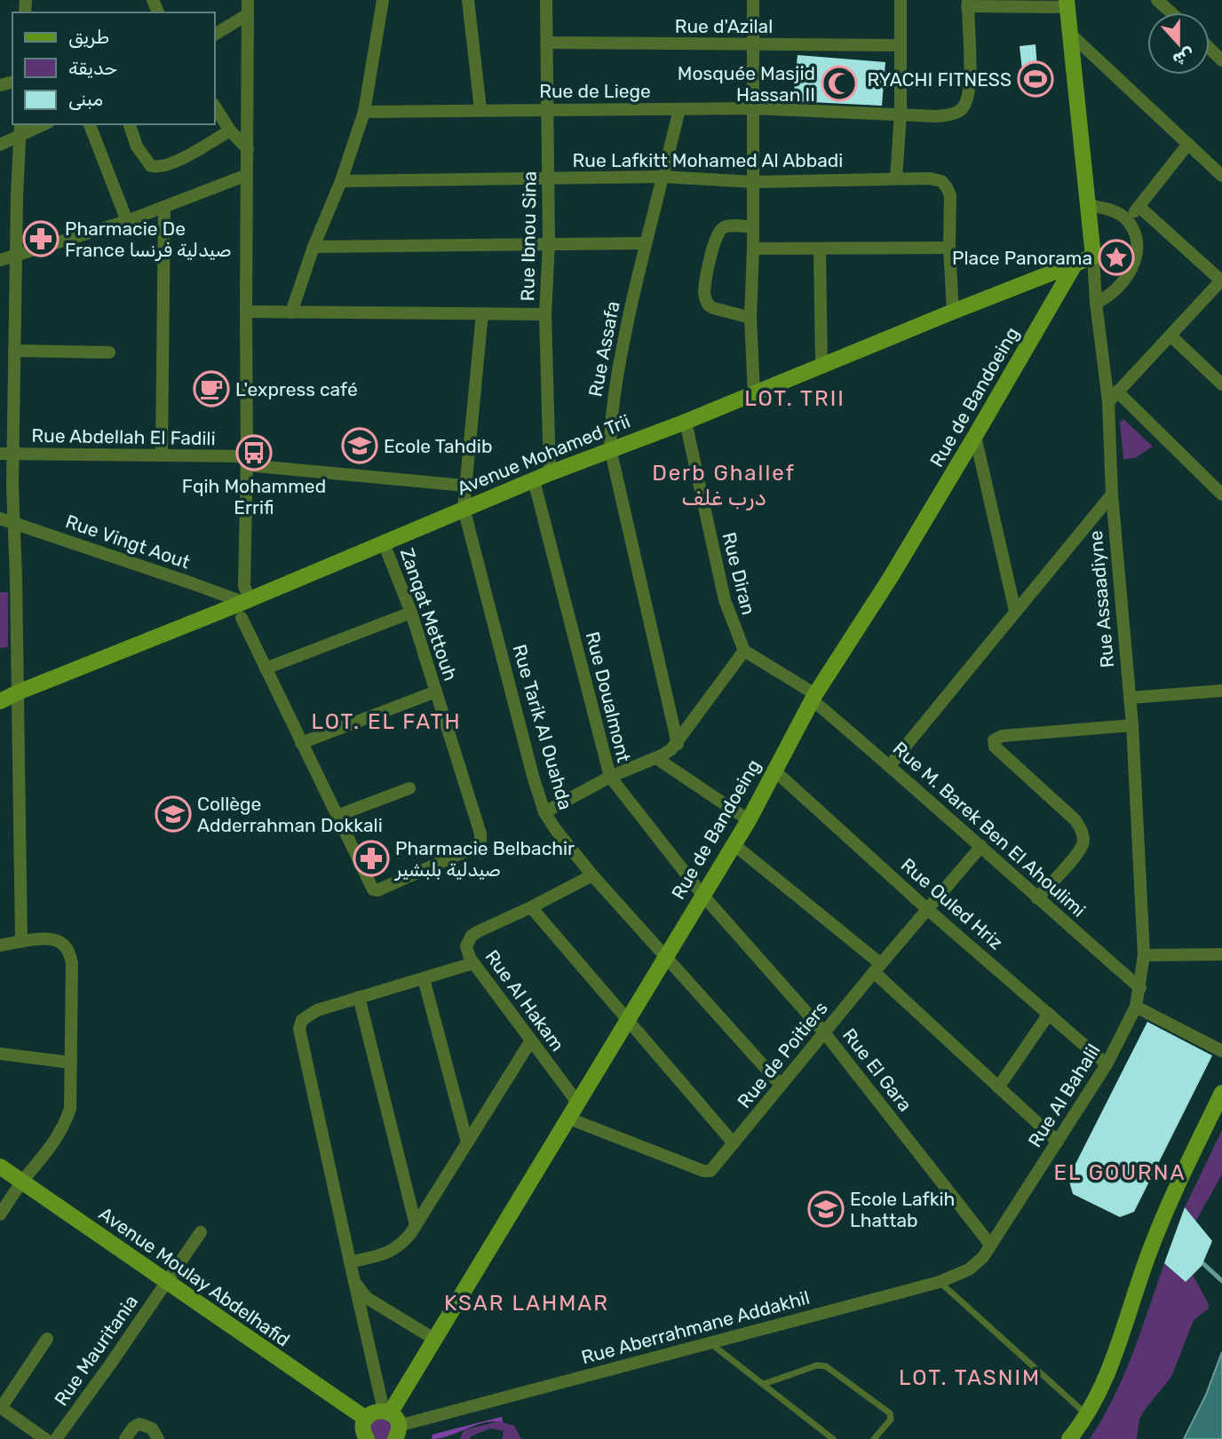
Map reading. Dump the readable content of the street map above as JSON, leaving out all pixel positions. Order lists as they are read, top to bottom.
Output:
{
  "streets": {
    "street": [
      "Rue d'Azilal",
      "Rue de Liege",
      "Rue Lafkitt Mohamed Al Abbadi",
      "Rue Ibnou Sina",
      "Rue Assafa",
      "Rue de Bandoeing",
      "Rue Abdellah El Fadili",
      "Avenue Mohamed Trii",
      "Rue Vingt Aout",
      "Rue Diran",
      "Rue Assaadiyne",
      "Zanqat Mettouh",
      "Rue Doualmont",
      "Rue Tarik Al Ouahda",
      "Rue M. Barek Ben El Ahoulimi",
      "Rue Ouled Hriz",
      "Rue Al Hakam",
      "Rue de Poitiers",
      "Rue El Gara",
      "Rue Al Bahalil",
      "Avenue Moulay Abdelhafid",
      "Rue Aberrahmane Addakhil",
      "Rue Mauritania"
    ]
  },
  "crossings": [
    ["Rue d'Azilal", "Rue Ibnou Sina"],
    ["Rue de Liege", "Rue Ibnou Sina"],
    ["Rue de Liege", "Rue Assafa"],
    ["Rue Lafkitt Mohamed Al Abbadi", "Rue Ibnou Sina"],
    ["Rue Lafkitt Mohamed Al Abbadi", "Rue Assafa"],
    ["Rue Lafkitt Mohamed Al Abbadi", "Avenue Mohamed Trii"],
    ["Rue Ibnou Sina", "Avenue Mohamed Trii"],
    ["Rue Assafa", "Avenue Mohamed Trii"],
    ["Rue de Bandoeing", "Avenue Mohamed Trii"],
    ["Rue de Bandoeing", "Rue Doualmont"],
    ["Rue de Bandoeing", "Rue Tarik Al Ouahda"],
    ["Rue de Bandoeing", "Rue M. Barek Ben El Ahoulimi"],
    ["Rue de Bandoeing", "Rue Ouled Hriz"],
    ["Rue de Bandoeing", "Rue Al Hakam"],
    ["Rue de Bandoeing", "Rue de Poitiers"],
    ["Rue de Bandoeing", "Rue El Gara"],
    ["Rue de Bandoeing", "Rue Aberrahmane Addakhil"],
    ["Rue Abdellah El Fadili", "Rue Tarik Al Ouahda"],
    ["Avenue Mohamed Trii", "Rue Vingt Aout"],
    ["Avenue Mohamed Trii", "Rue Diran"],
    ["Avenue Mohamed Trii", "Rue Assaadiyne"],
    ["Avenue Mohamed Trii", "Zanqat Mettouh"],
    ["Avenue Mohamed Trii", "Rue Doualmont"],
    ["Avenue Mohamed Trii", "Rue Tarik Al Ouahda"],
    ["Rue Assaadiyne", "Rue Al Bahalil"],
    ["Rue Doualmont", "Rue El Gara"],
    ["Rue Tarik Al Ouahda", "Rue Al Hakam"],
    ["Rue Tarik Al Ouahda", "Rue de Poitiers"],
    ["Rue M. Barek Ben El Ahoulimi", "Rue de Poitiers"],
    ["Rue M. Barek Ben El Ahoulimi", "Rue Al Bahalil"],
    ["Rue Ouled Hriz", "Rue de Poitiers"],
    ["Rue Ouled Hriz", "Rue Al Bahalil"],
    ["Rue de Poitiers", "Rue El Gara"],
    ["Rue El Gara", "Rue Al Bahalil"],
    ["Rue El Gara", "Rue Aberrahmane Addakhil"],
    ["Rue Al Bahalil", "Rue Aberrahmane Addakhil"],
    ["Avenue Moulay Abdelhafid", "Rue Mauritania"]
  ],
  "districts": [
    "LOT. TRII",
    "Derb Ghallef درب غلف",
    "LOT. EL FATH",
    "EL GOURNA",
    "KSAR LAHMAR",
    "LOT. TASNIM"
  ],
  "places": {
    "sports": ["RYACHI FITNESS"],
    "mosque": ["Mosquée Masjid Hassan II"],
    "pharmacy": ["Pharmacie De France صيدلية فرنسا", "Pharmacie Belbachir صيدلية بلبشير"],
    "place": ["Place Panorama"],
    "cafe": ["L'express café"],
    "school or university": ["Ecole Tahdib", "Collège Adderrahman Dokkali", "Ecole Lafkih Lhattab"],
    "bus stop": ["Fqih Mohammed Errifi"]
  },
  "legend": ["طريق", "حديقة", "مبنى"],
  "north": "bottom"
}
